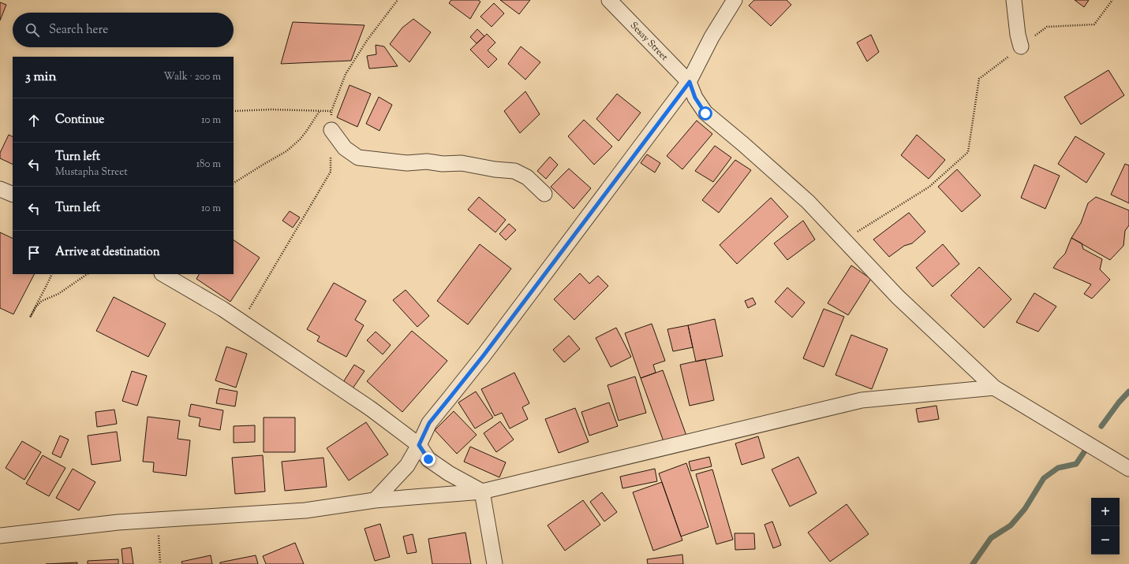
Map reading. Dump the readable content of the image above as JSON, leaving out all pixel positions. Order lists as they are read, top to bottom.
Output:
{
  "streets": {
    "street": ["Sesay Street"]
  },
  "page": {
    "search": "Search here",
    "heading": ["3 min", "Walk · 200 m"],
    "list": [
      ["Continue", "10 m"],
      ["Turn left", "Mustapha Street", "180 m"],
      ["Turn left", "10 m"],
      "Arrive at destination"
    ],
    "map_buttons": ["+", "−"]
  }
}
